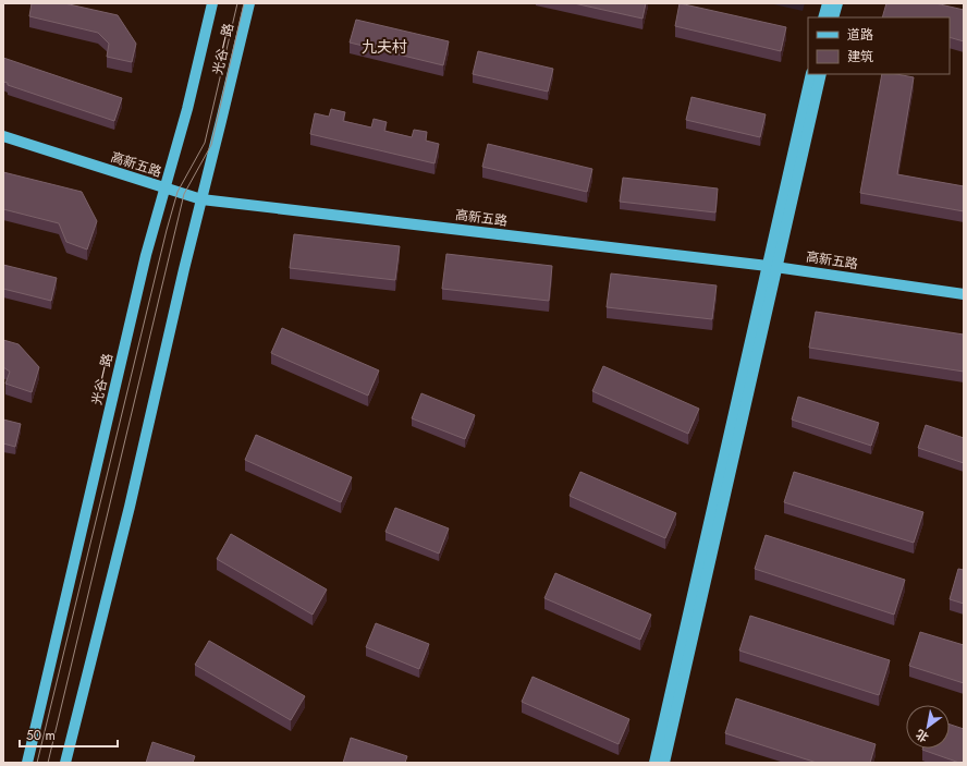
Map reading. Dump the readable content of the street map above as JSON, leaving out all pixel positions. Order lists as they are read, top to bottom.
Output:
{
  "streets": {
    "main road": ["光谷一路", "高新五路"]
  },
  "crossings": [
    ["光谷一路", "高新五路"]
  ],
  "districts": ["九夫村"],
  "legend": ["道路", "建筑"],
  "scale_bar": "50 m",
  "north": "bottom left"
}
